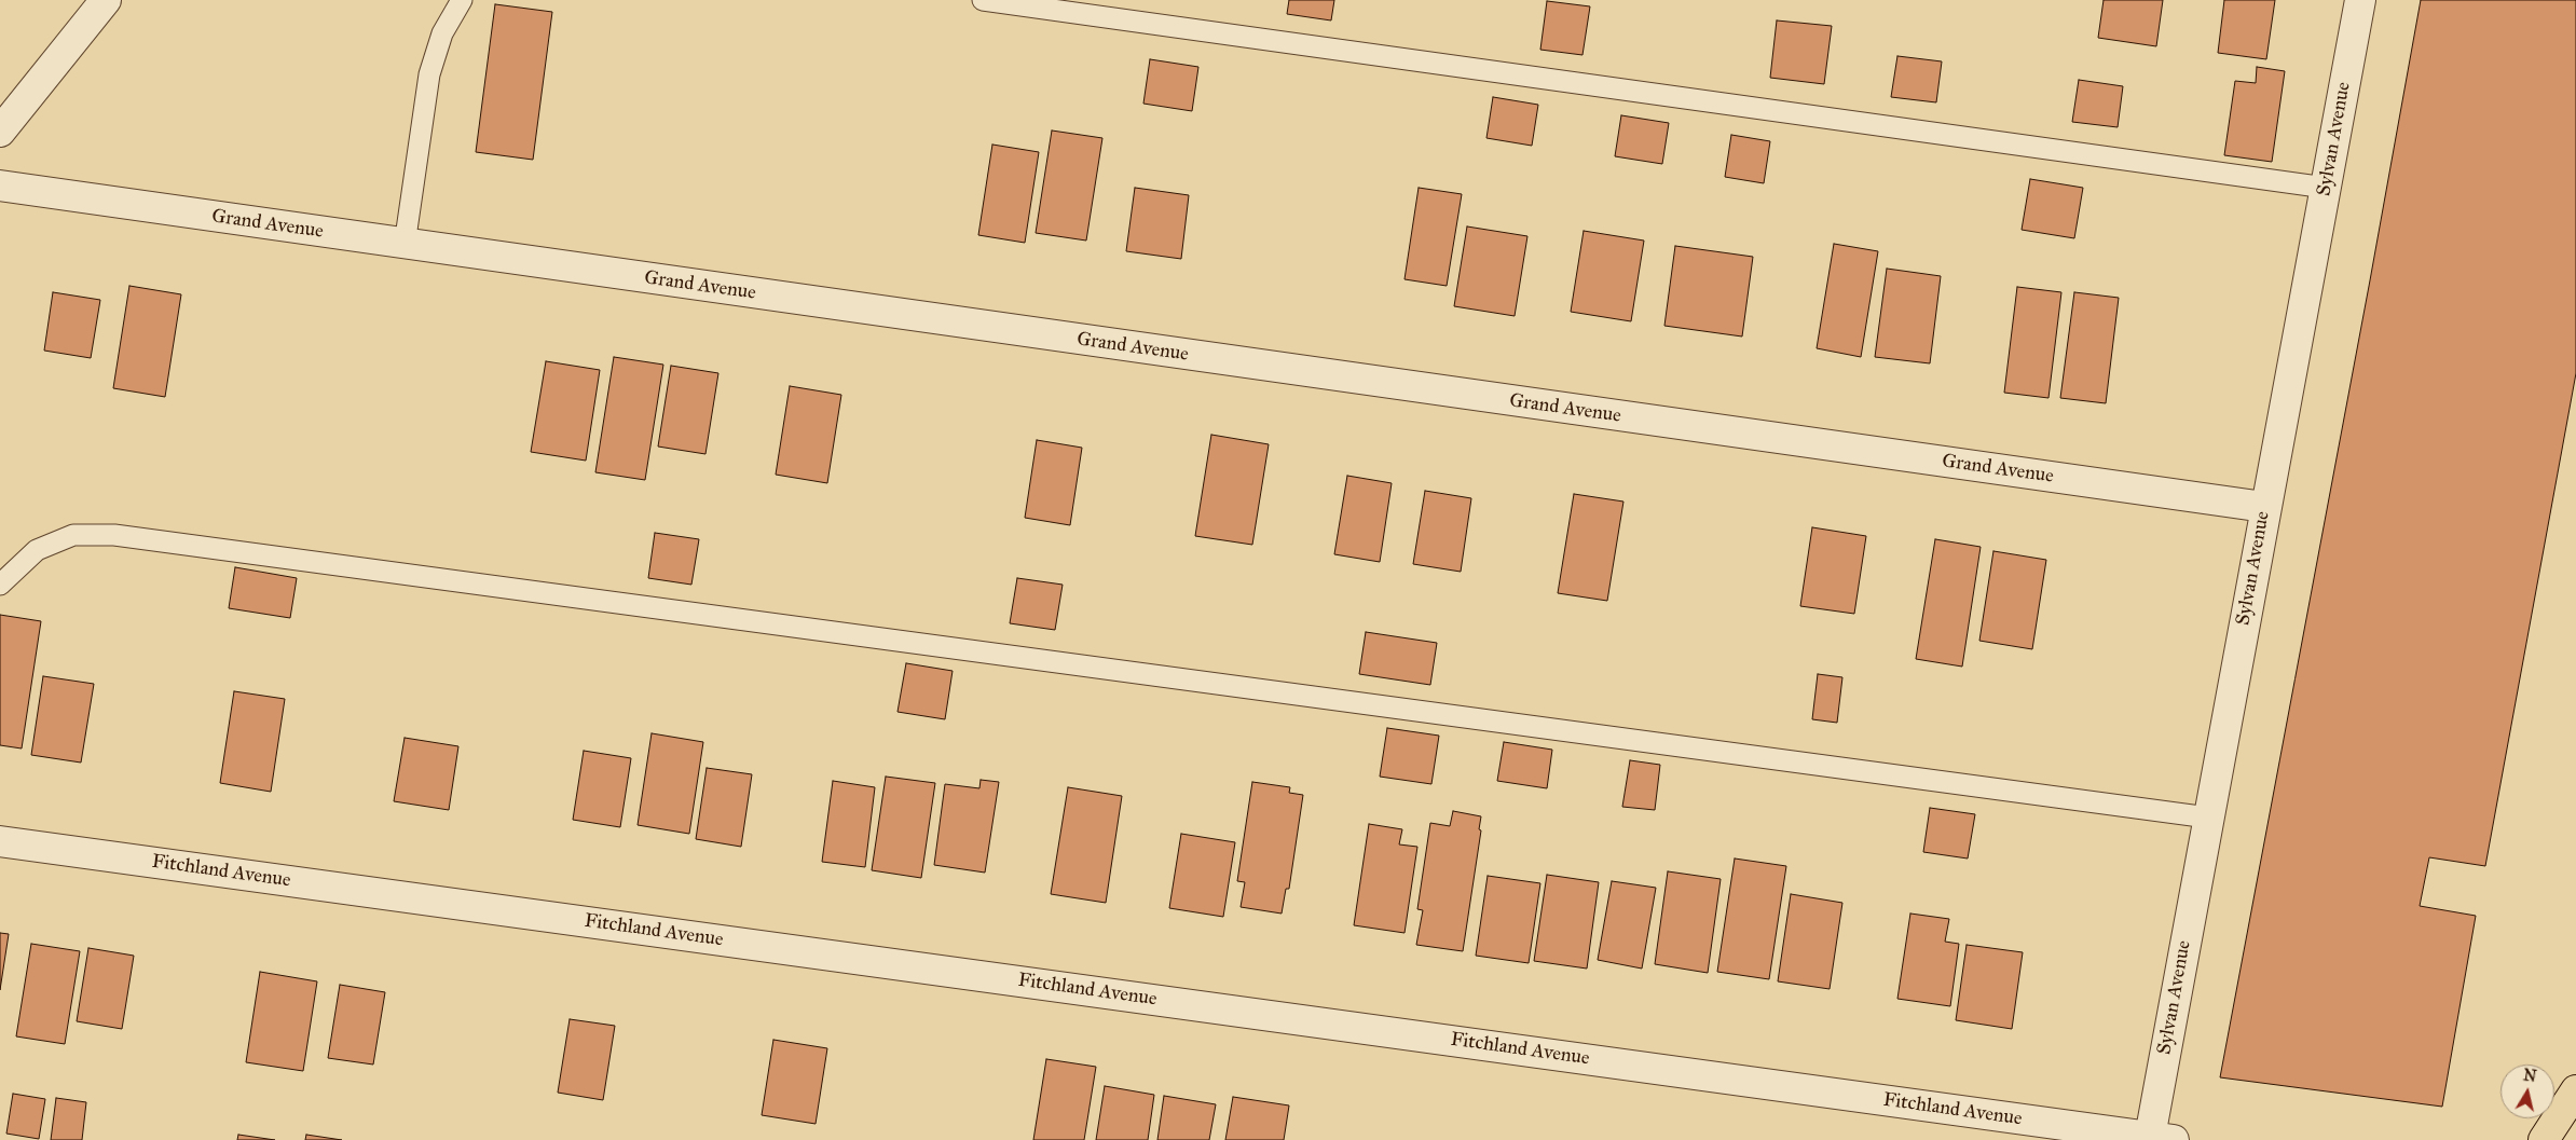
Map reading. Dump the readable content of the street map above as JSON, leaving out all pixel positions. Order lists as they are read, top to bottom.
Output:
{
  "streets": {
    "street": ["Sylvan Avenue", "Grand Avenue", "Fitchland Avenue"]
  },
  "crossings": [
    ["Sylvan Avenue", "Grand Avenue"],
    ["Sylvan Avenue", "Fitchland Avenue"]
  ],
  "north": "top"
}
